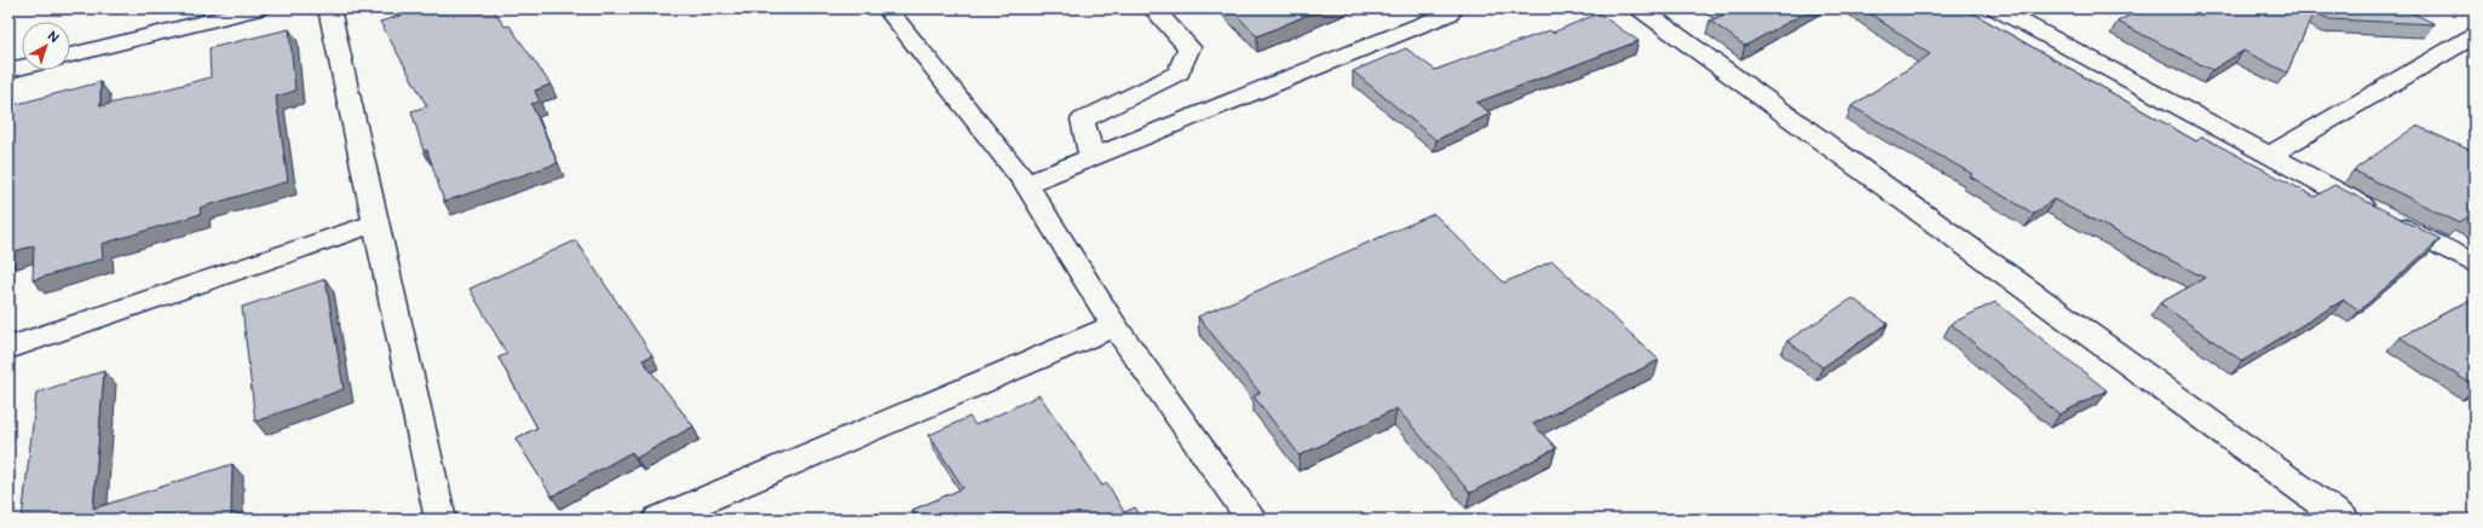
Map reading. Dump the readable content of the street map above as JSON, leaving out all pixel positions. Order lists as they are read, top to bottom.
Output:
{
  "north": "top right"
}
